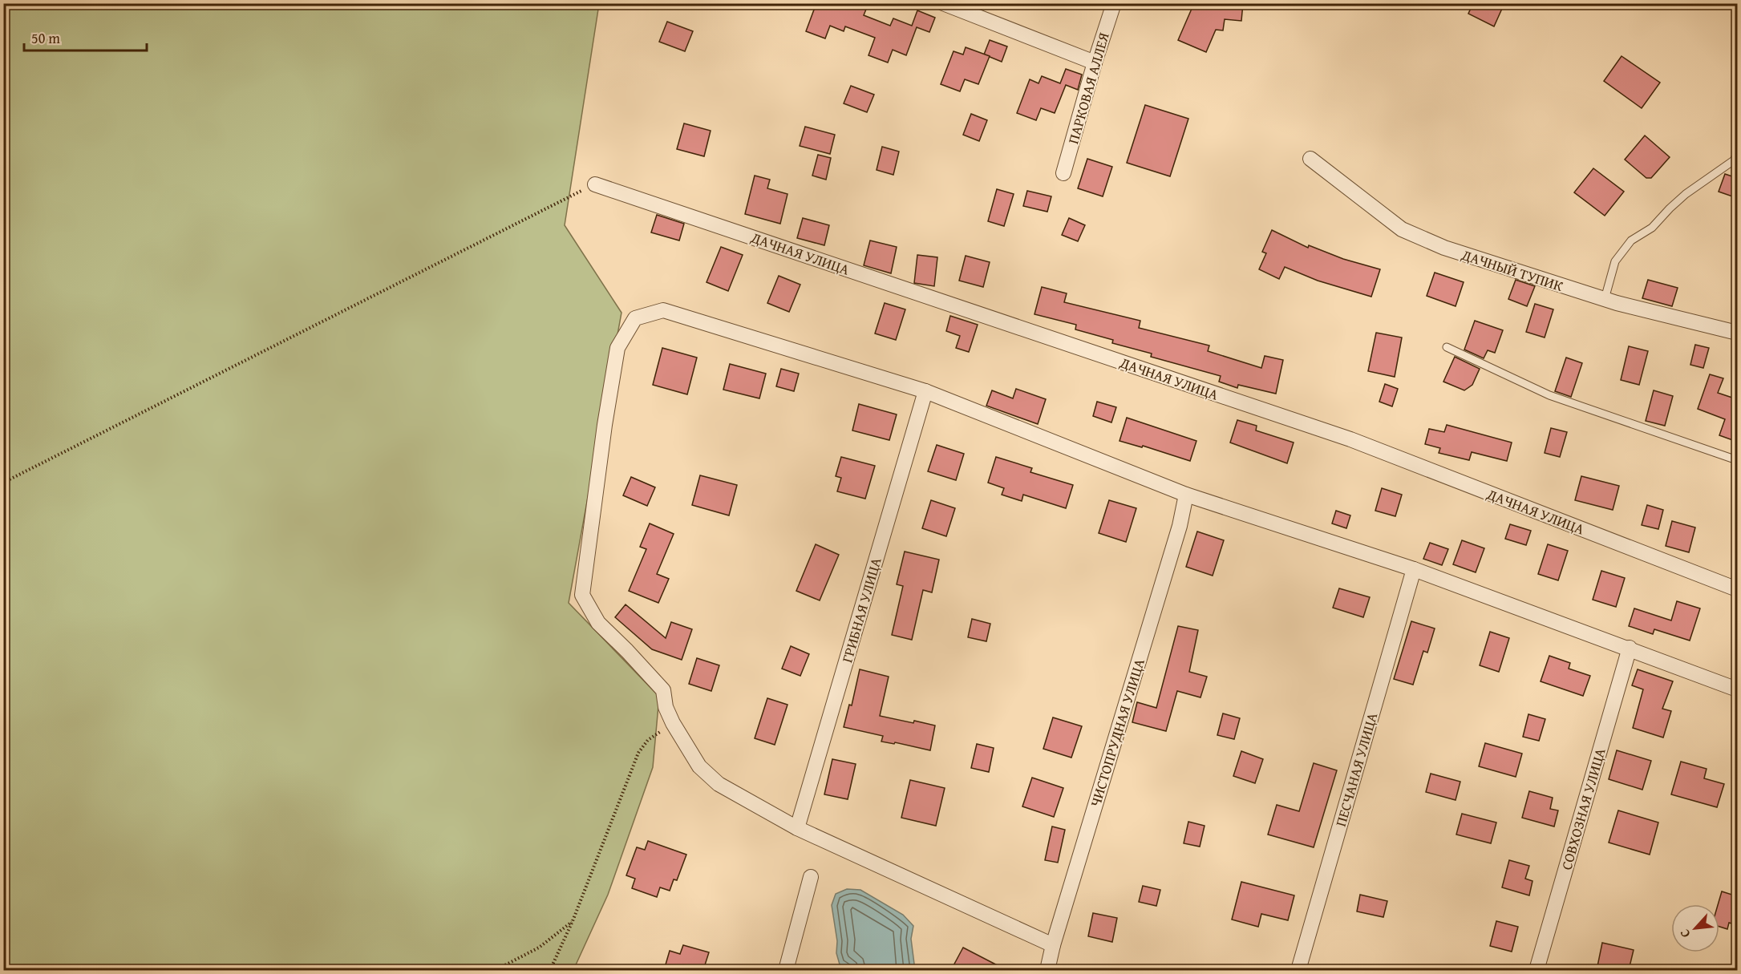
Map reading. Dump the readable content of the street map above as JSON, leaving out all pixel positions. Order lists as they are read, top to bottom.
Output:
{
  "streets": {
    "street": [
      "ПАРКОВАЯ АЛЛЕЯ",
      "ДАЧНАЯ УЛИЦА",
      "ДАЧНЫЙ ТУПИК",
      "ГРИБНАЯ УЛИЦА",
      "ЧИСТОПРУДНАЯ УЛИЦА",
      "ПЕСЧАНАЯ УЛИЦА",
      "СОВХОЗНАЯ УЛИЦА"
    ]
  },
  "scale_bar": "50 m",
  "north": "bottom left"
}
